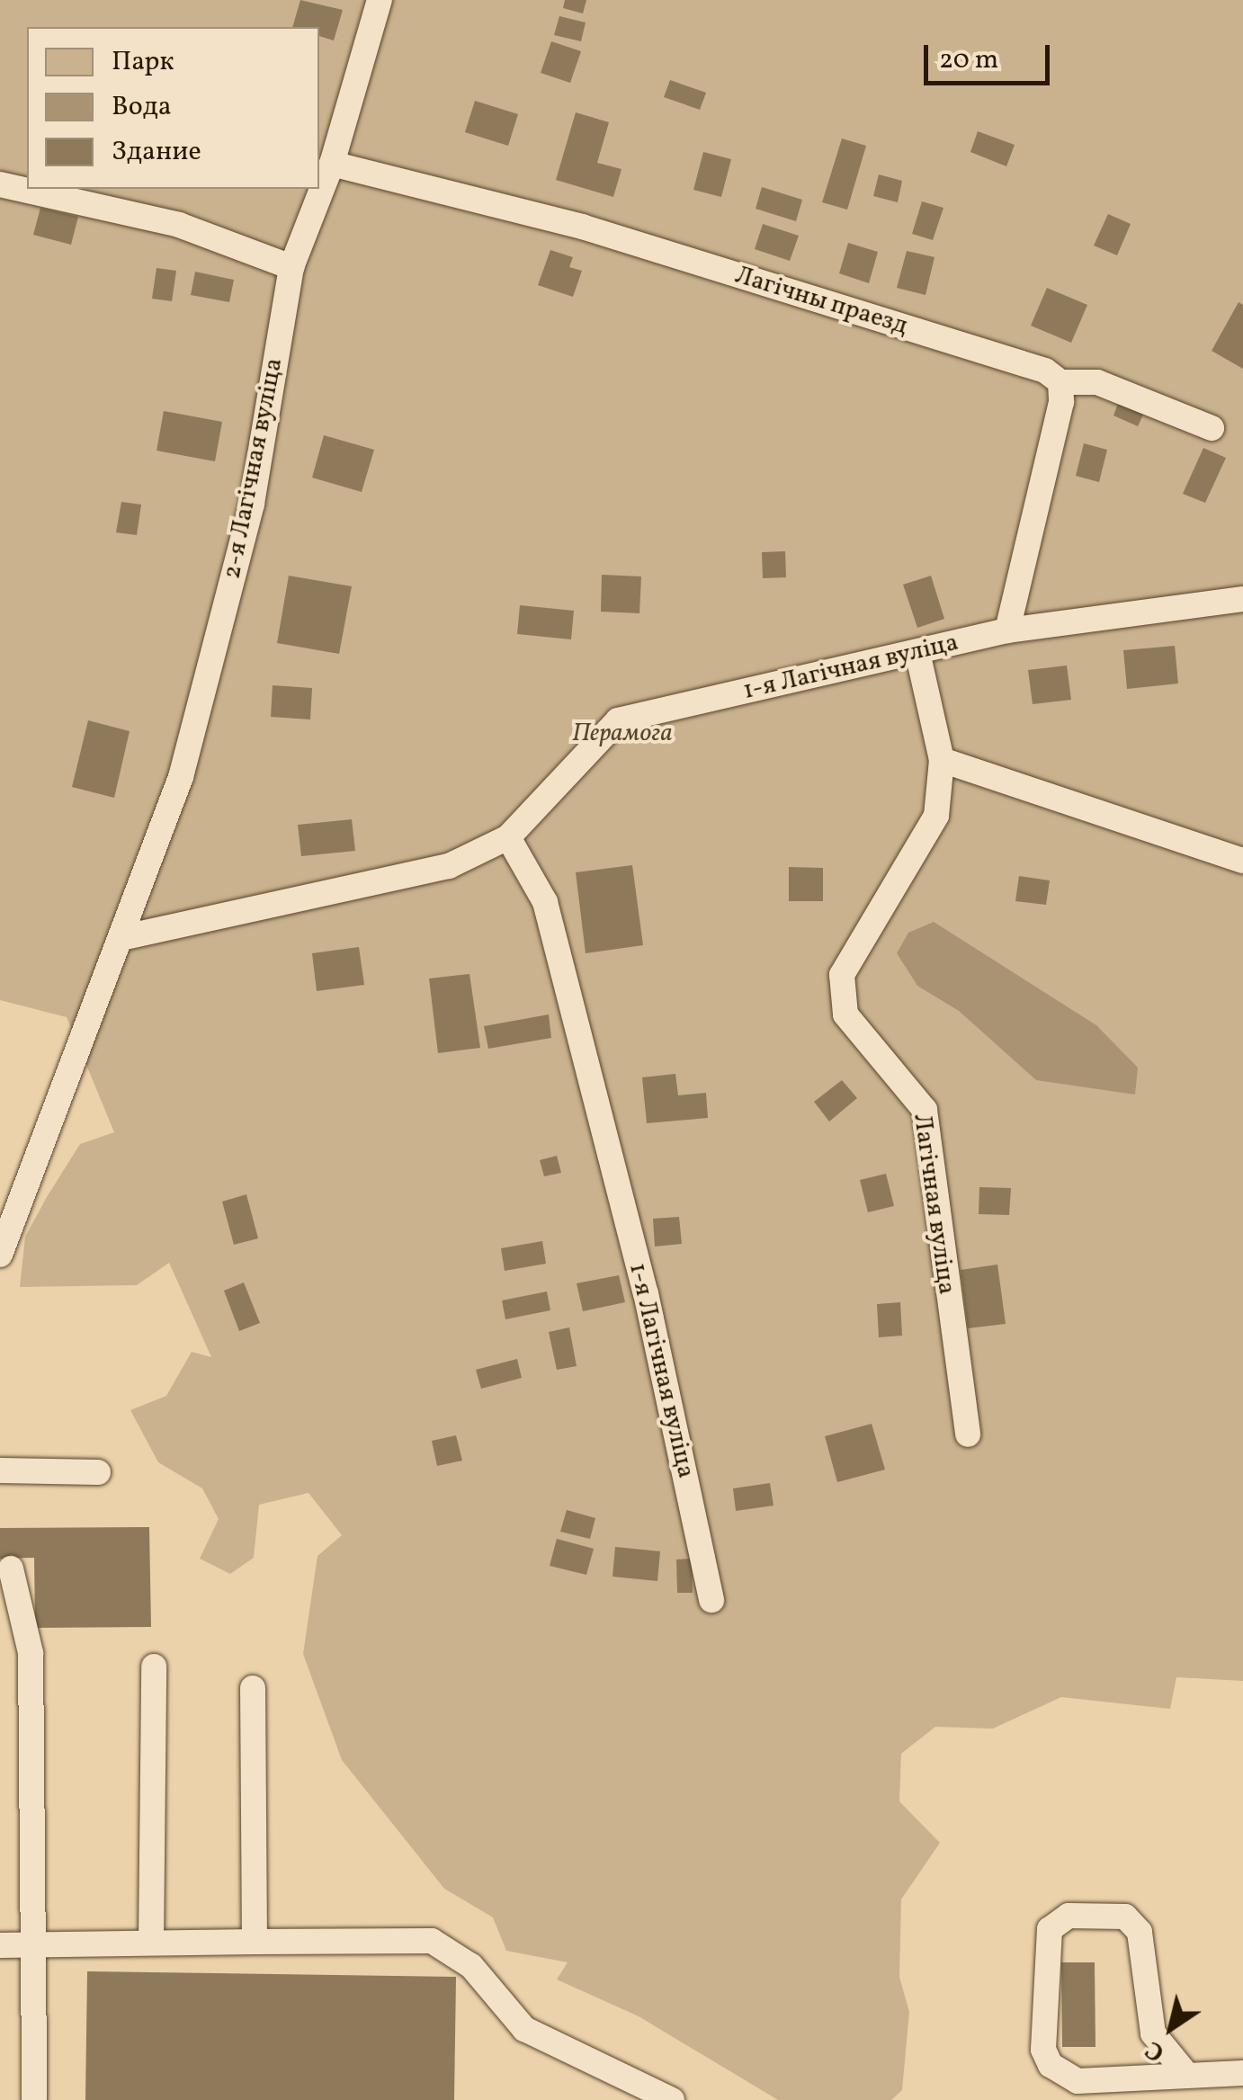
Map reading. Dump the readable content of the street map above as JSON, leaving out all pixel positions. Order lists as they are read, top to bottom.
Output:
{
  "streets": {
    "lane": [
      "Лагічны праезд",
      "2-я Лагічная вуліца",
      "1-я Лагічная вуліца",
      "Лагічная вуліца"
    ]
  },
  "crossings": [
    ["Лагічны праезд", "2-я Лагічная вуліца"],
    ["2-я Лагічная вуліца", "1-я Лагічная вуліца"],
    ["1-я Лагічная вуліца", "Лагічная вуліца"]
  ],
  "parks": ["Перамога"],
  "legend": ["Парк", "Вода", "Здание"],
  "scale_bar": "20 m",
  "north": "bottom left"
}
